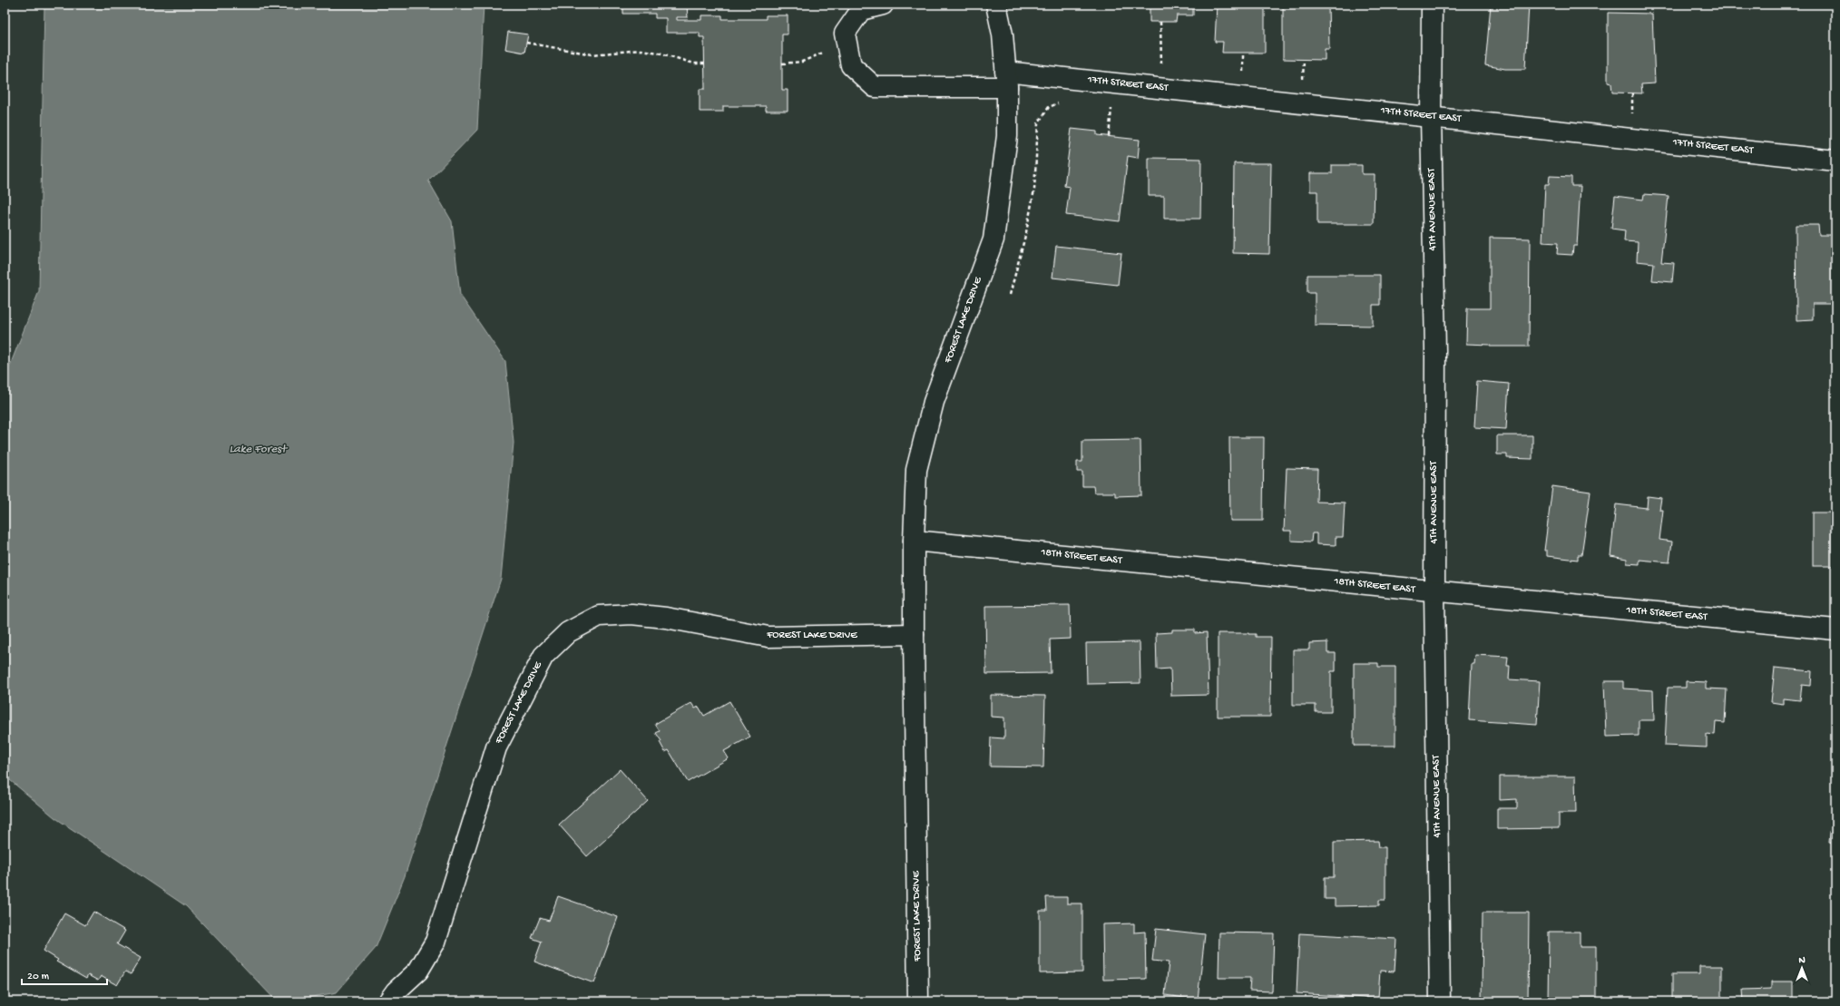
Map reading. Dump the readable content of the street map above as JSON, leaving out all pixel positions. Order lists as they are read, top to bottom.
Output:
{
  "streets": {
    "street": [
      "17TH STREET EAST",
      "4TH AVENUE EAST",
      "FOREST LAKE DRIVE",
      "18TH STREET EAST"
    ]
  },
  "crossings": [
    ["17TH STREET EAST", "4TH AVENUE EAST"],
    ["17TH STREET EAST", "FOREST LAKE DRIVE"],
    ["4TH AVENUE EAST", "18TH STREET EAST"],
    ["FOREST LAKE DRIVE", "18TH STREET EAST"]
  ],
  "water": ["Lake Forest"],
  "scale_bar": "20 m",
  "north": "top"
}
